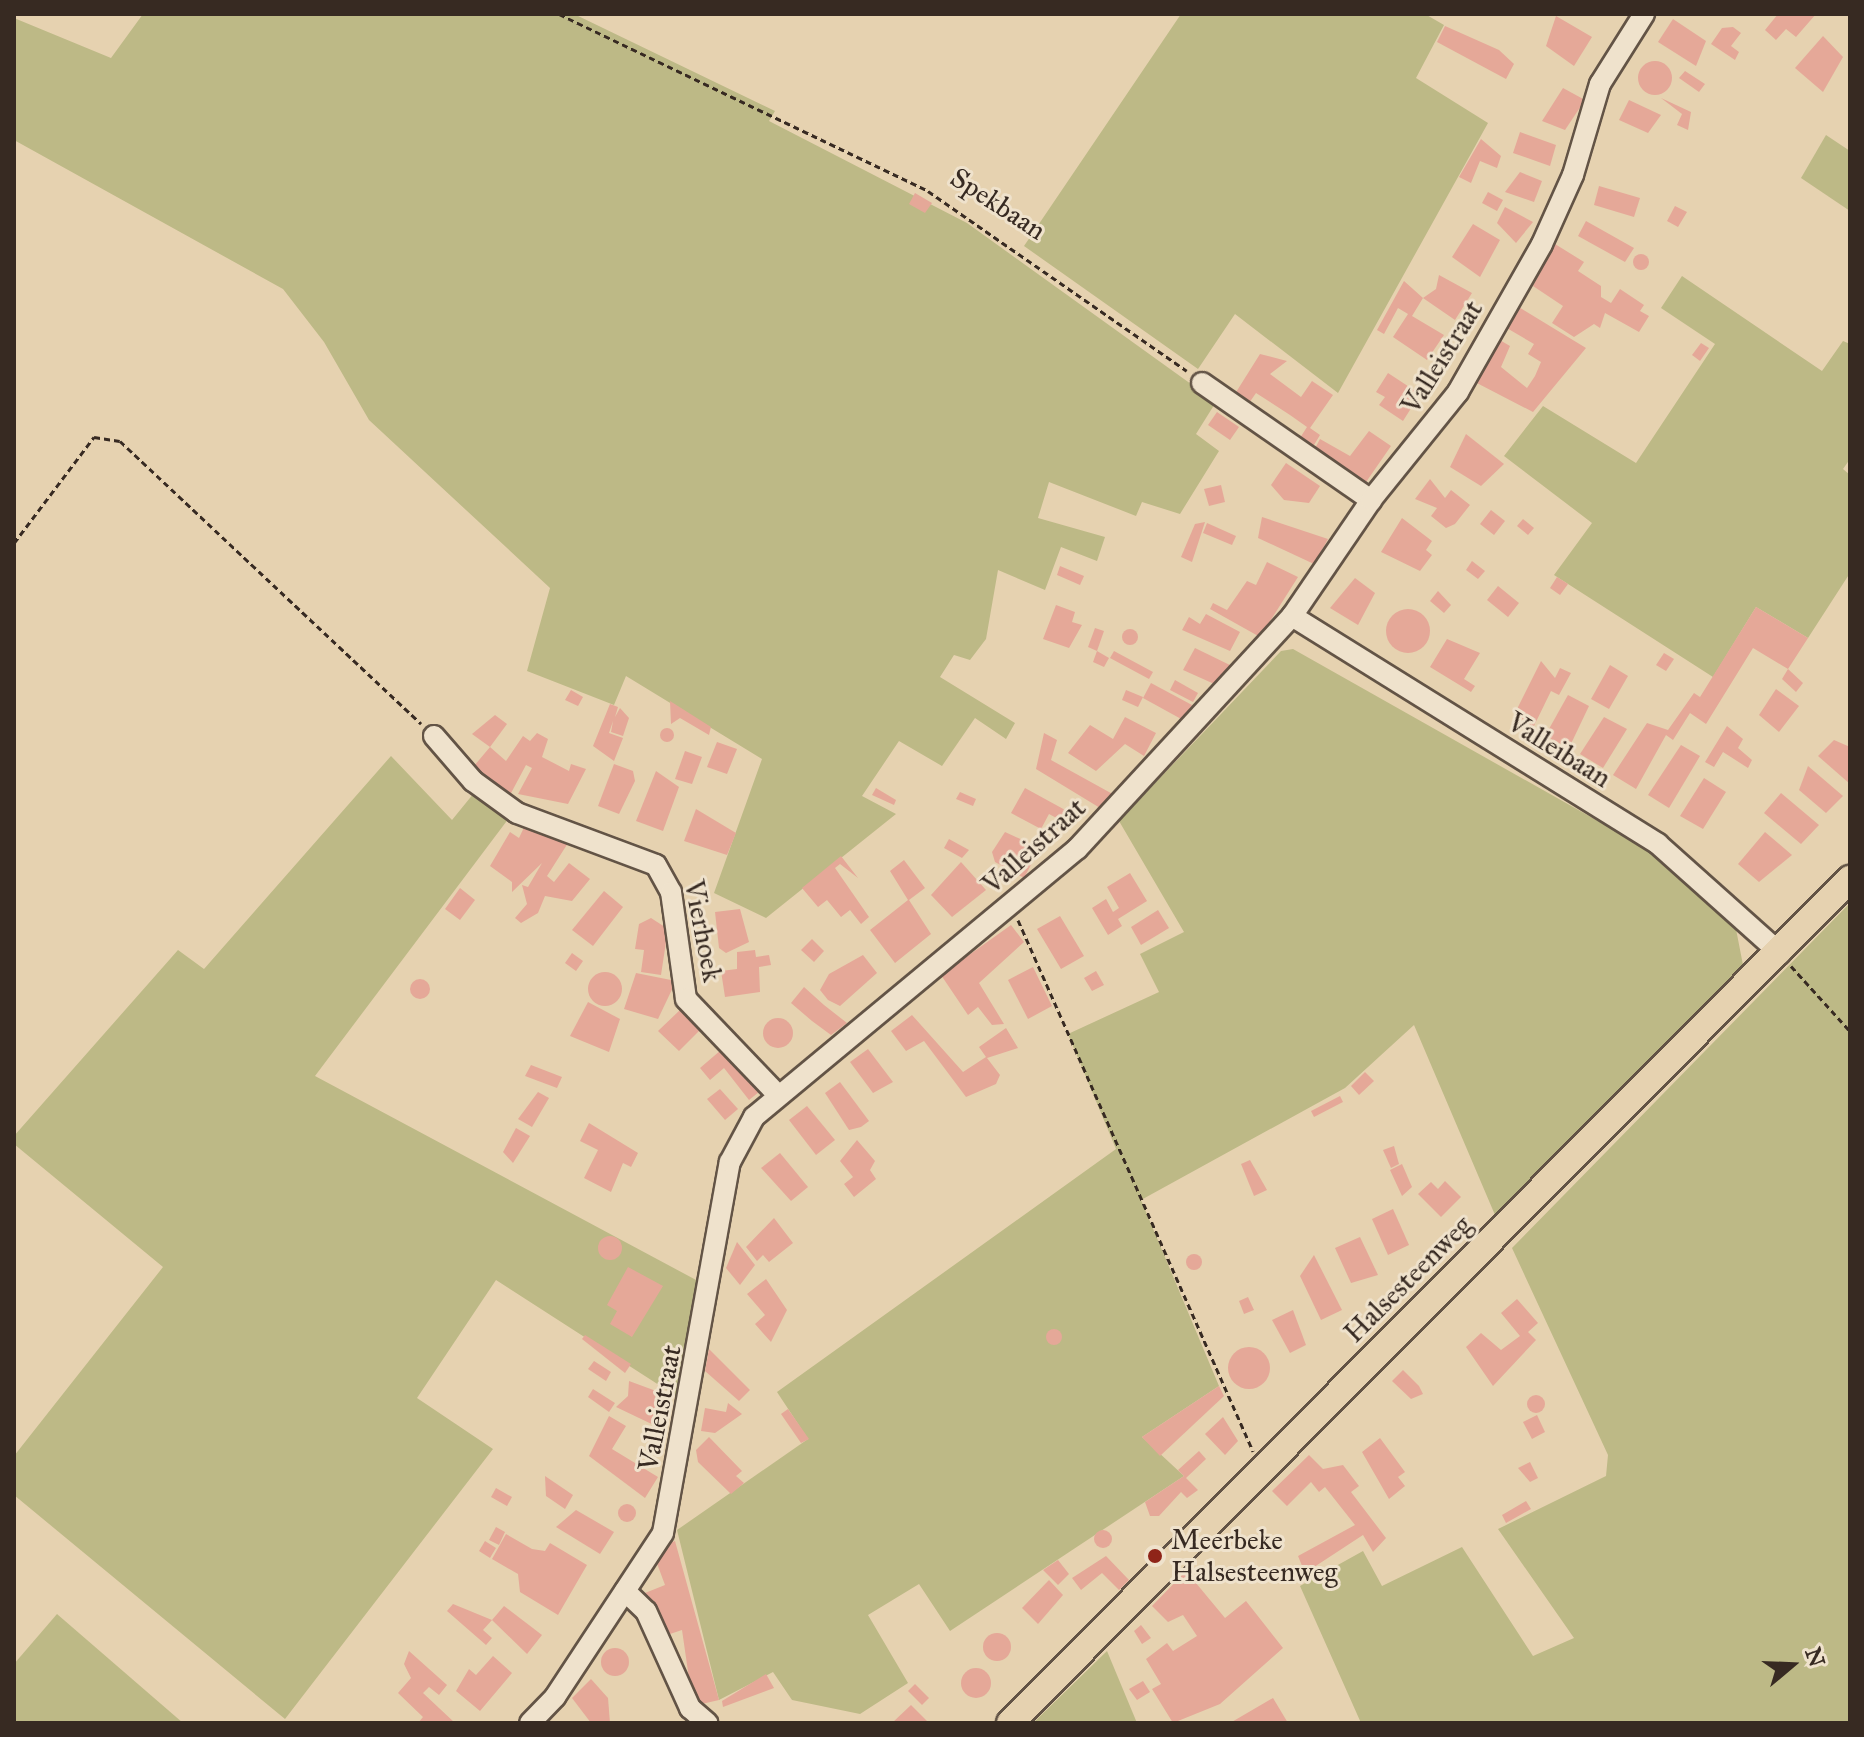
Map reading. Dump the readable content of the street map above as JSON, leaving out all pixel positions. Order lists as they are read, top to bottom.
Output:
{
  "streets": {
    "main road": ["Halsesteenweg"],
    "street": ["Valleistraat", "Valleibaan", "Vierhoek"],
    "path": ["Spekbaan"]
  },
  "crossings": [
    ["Valleistraat", "Valleibaan"],
    ["Valleistraat", "Vierhoek"],
    ["Valleibaan", "Halsesteenweg"]
  ],
  "places": ["Meerbeke Halsesteenweg"],
  "north": "right"
}
